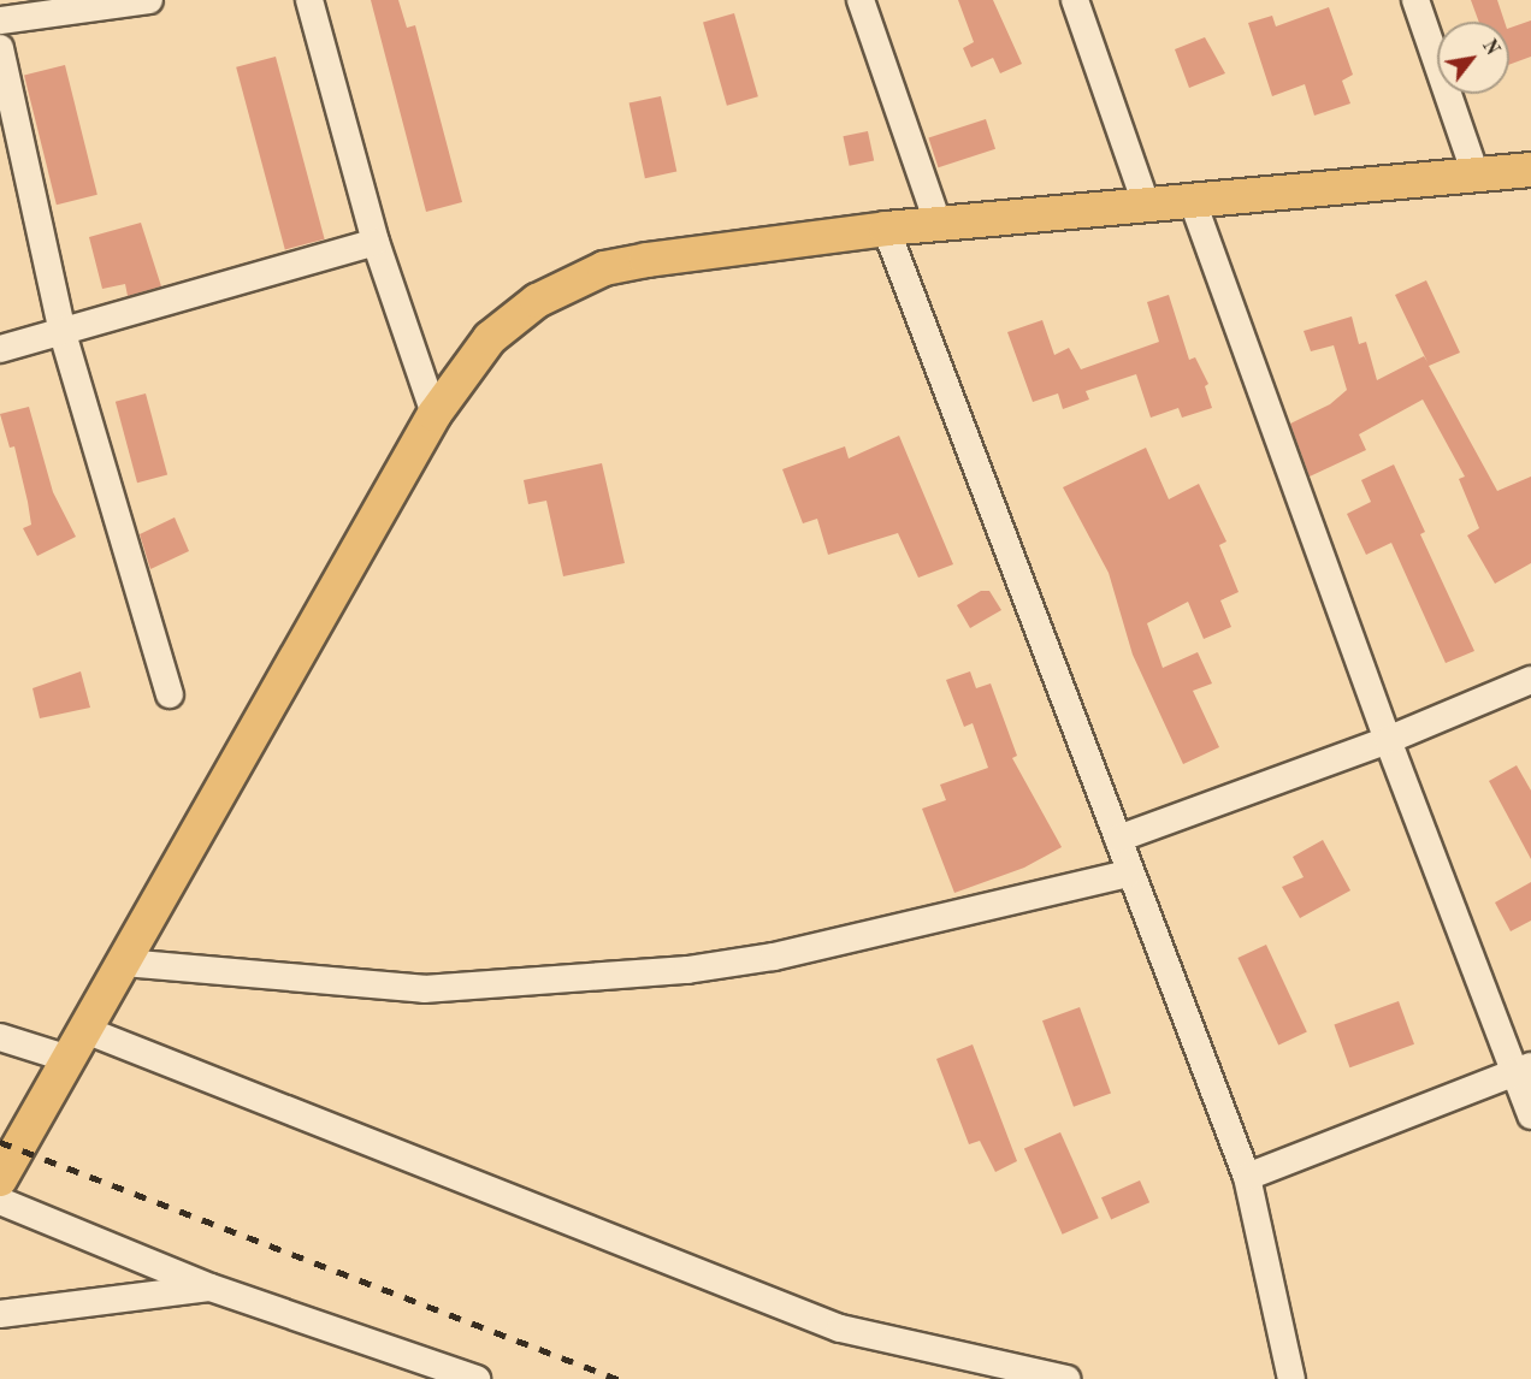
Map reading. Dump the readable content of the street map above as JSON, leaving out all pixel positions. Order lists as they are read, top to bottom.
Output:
{
  "north": "top right"
}
